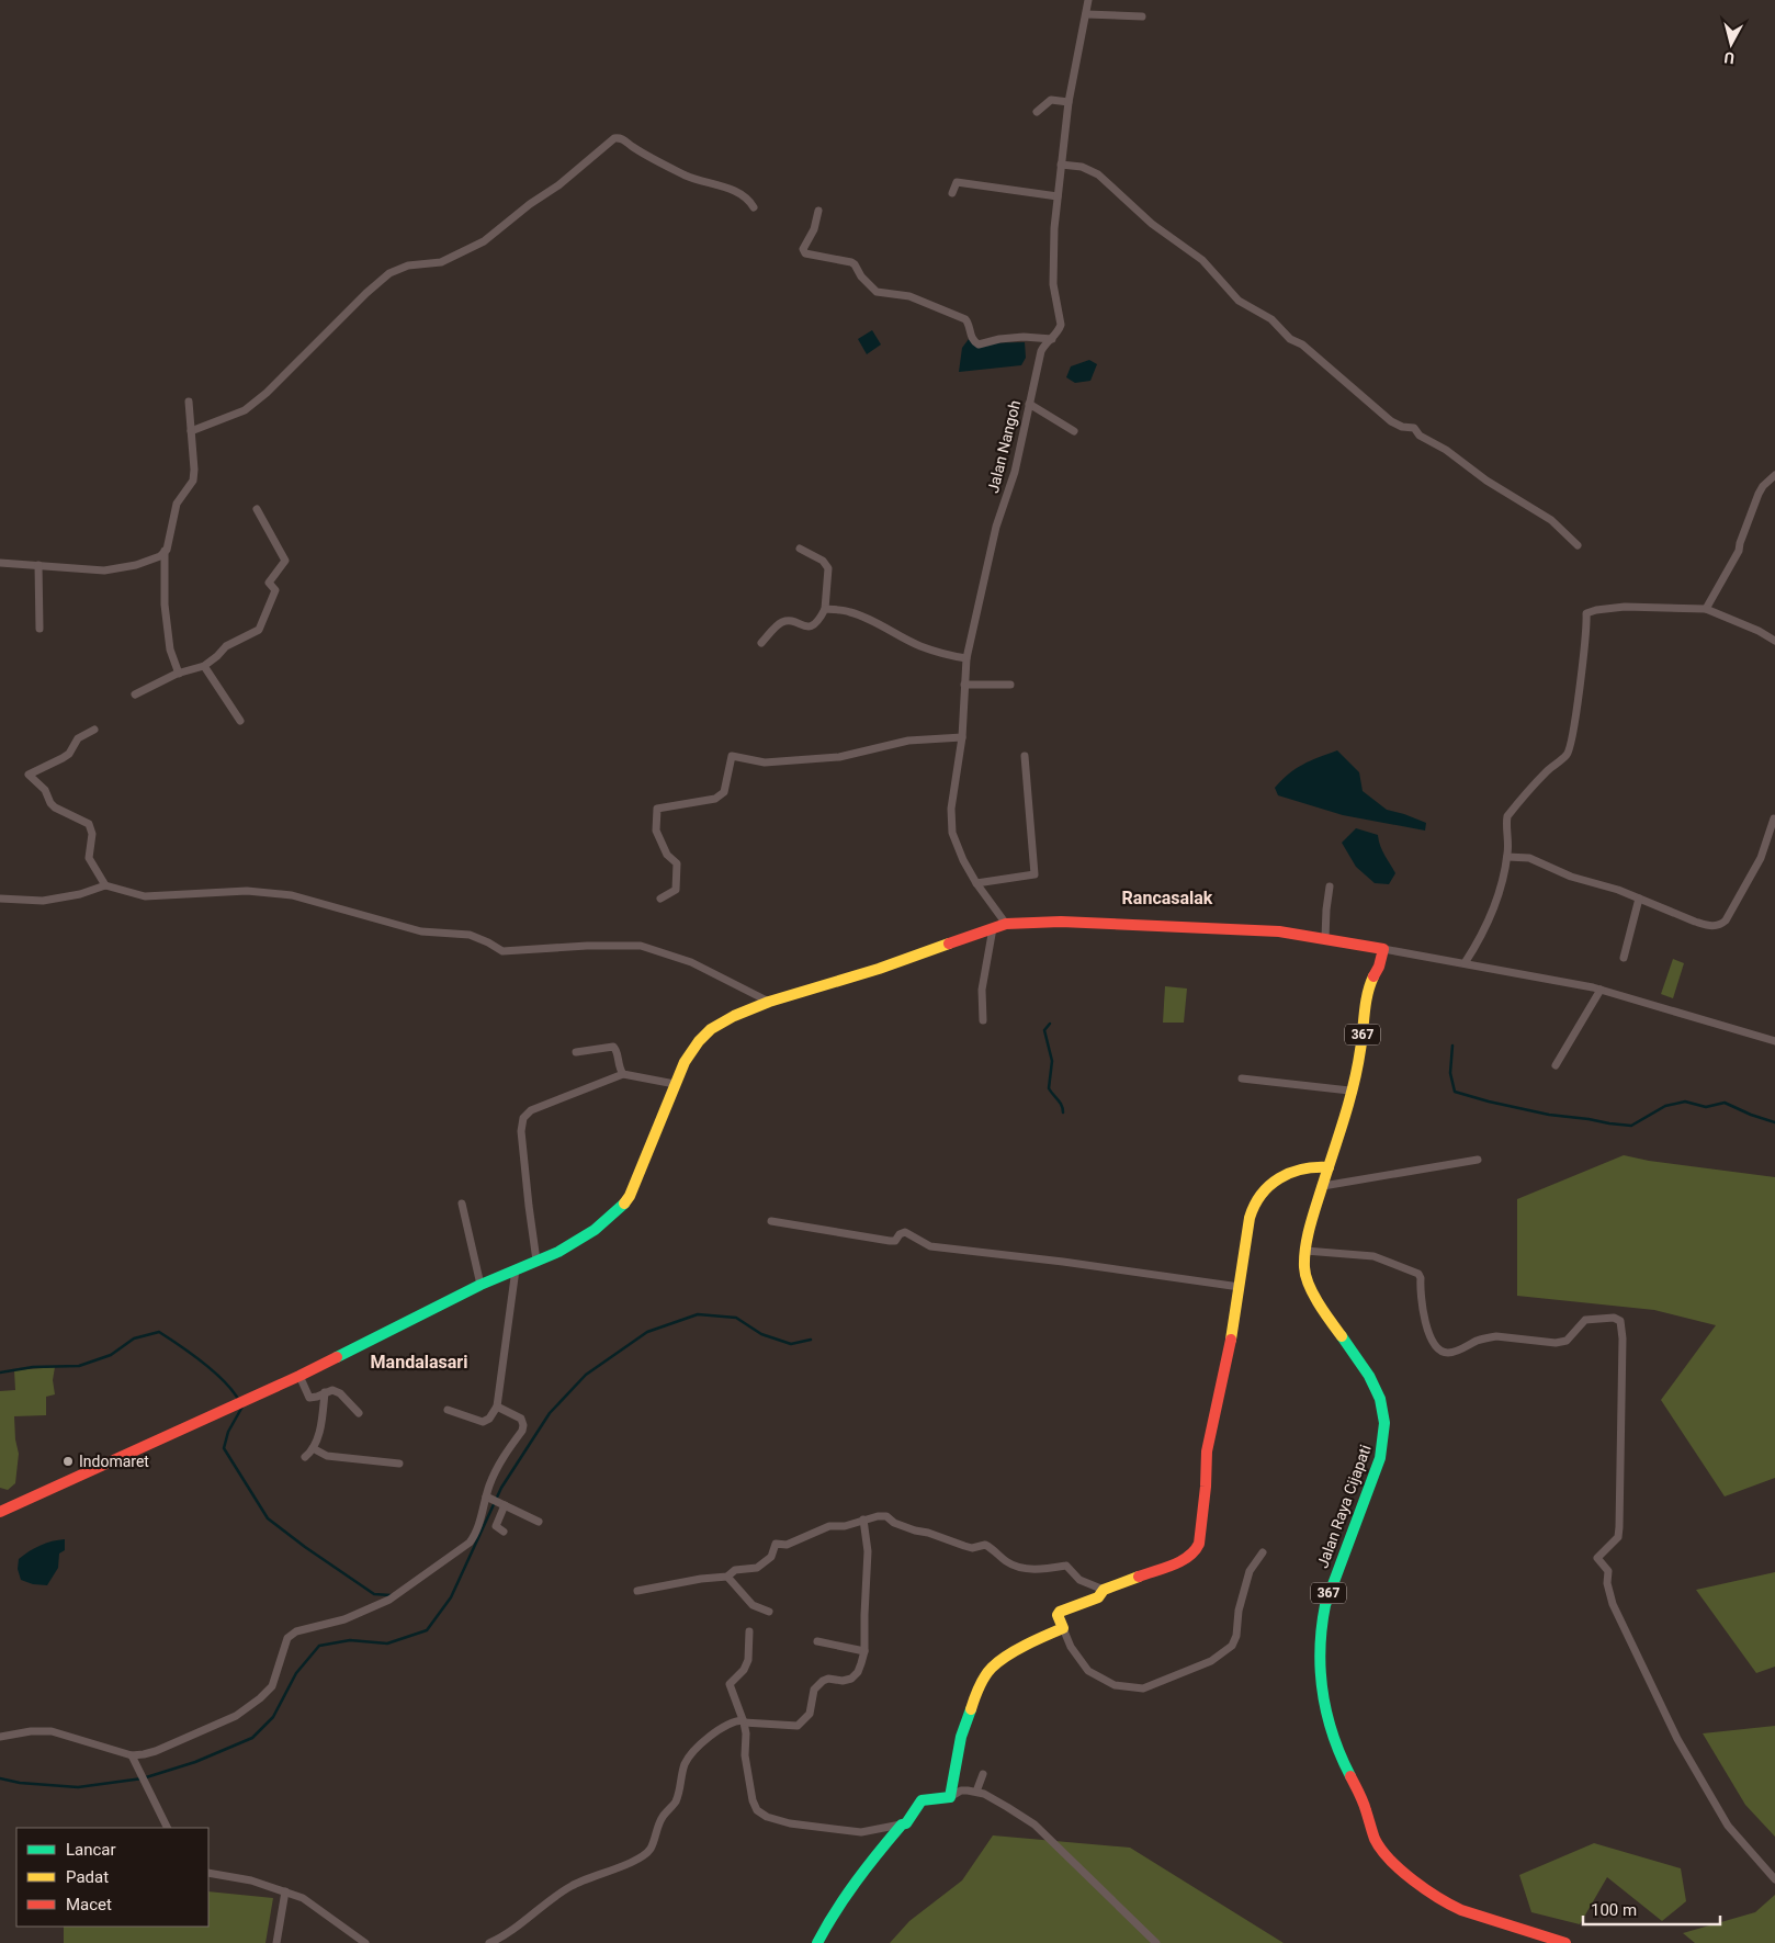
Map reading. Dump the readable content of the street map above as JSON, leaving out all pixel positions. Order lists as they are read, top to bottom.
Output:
{
  "streets": {
    "main road": ["367", "Jalan Raya Cijapati"],
    "street": ["Jalan Nangoh"]
  },
  "districts": ["Rancasalak", "Mandalasari"],
  "places": ["Indomaret"],
  "legend": ["Lancar", "Padat", "Macet"],
  "scale_bar": "100 m",
  "north": "bottom"
}
